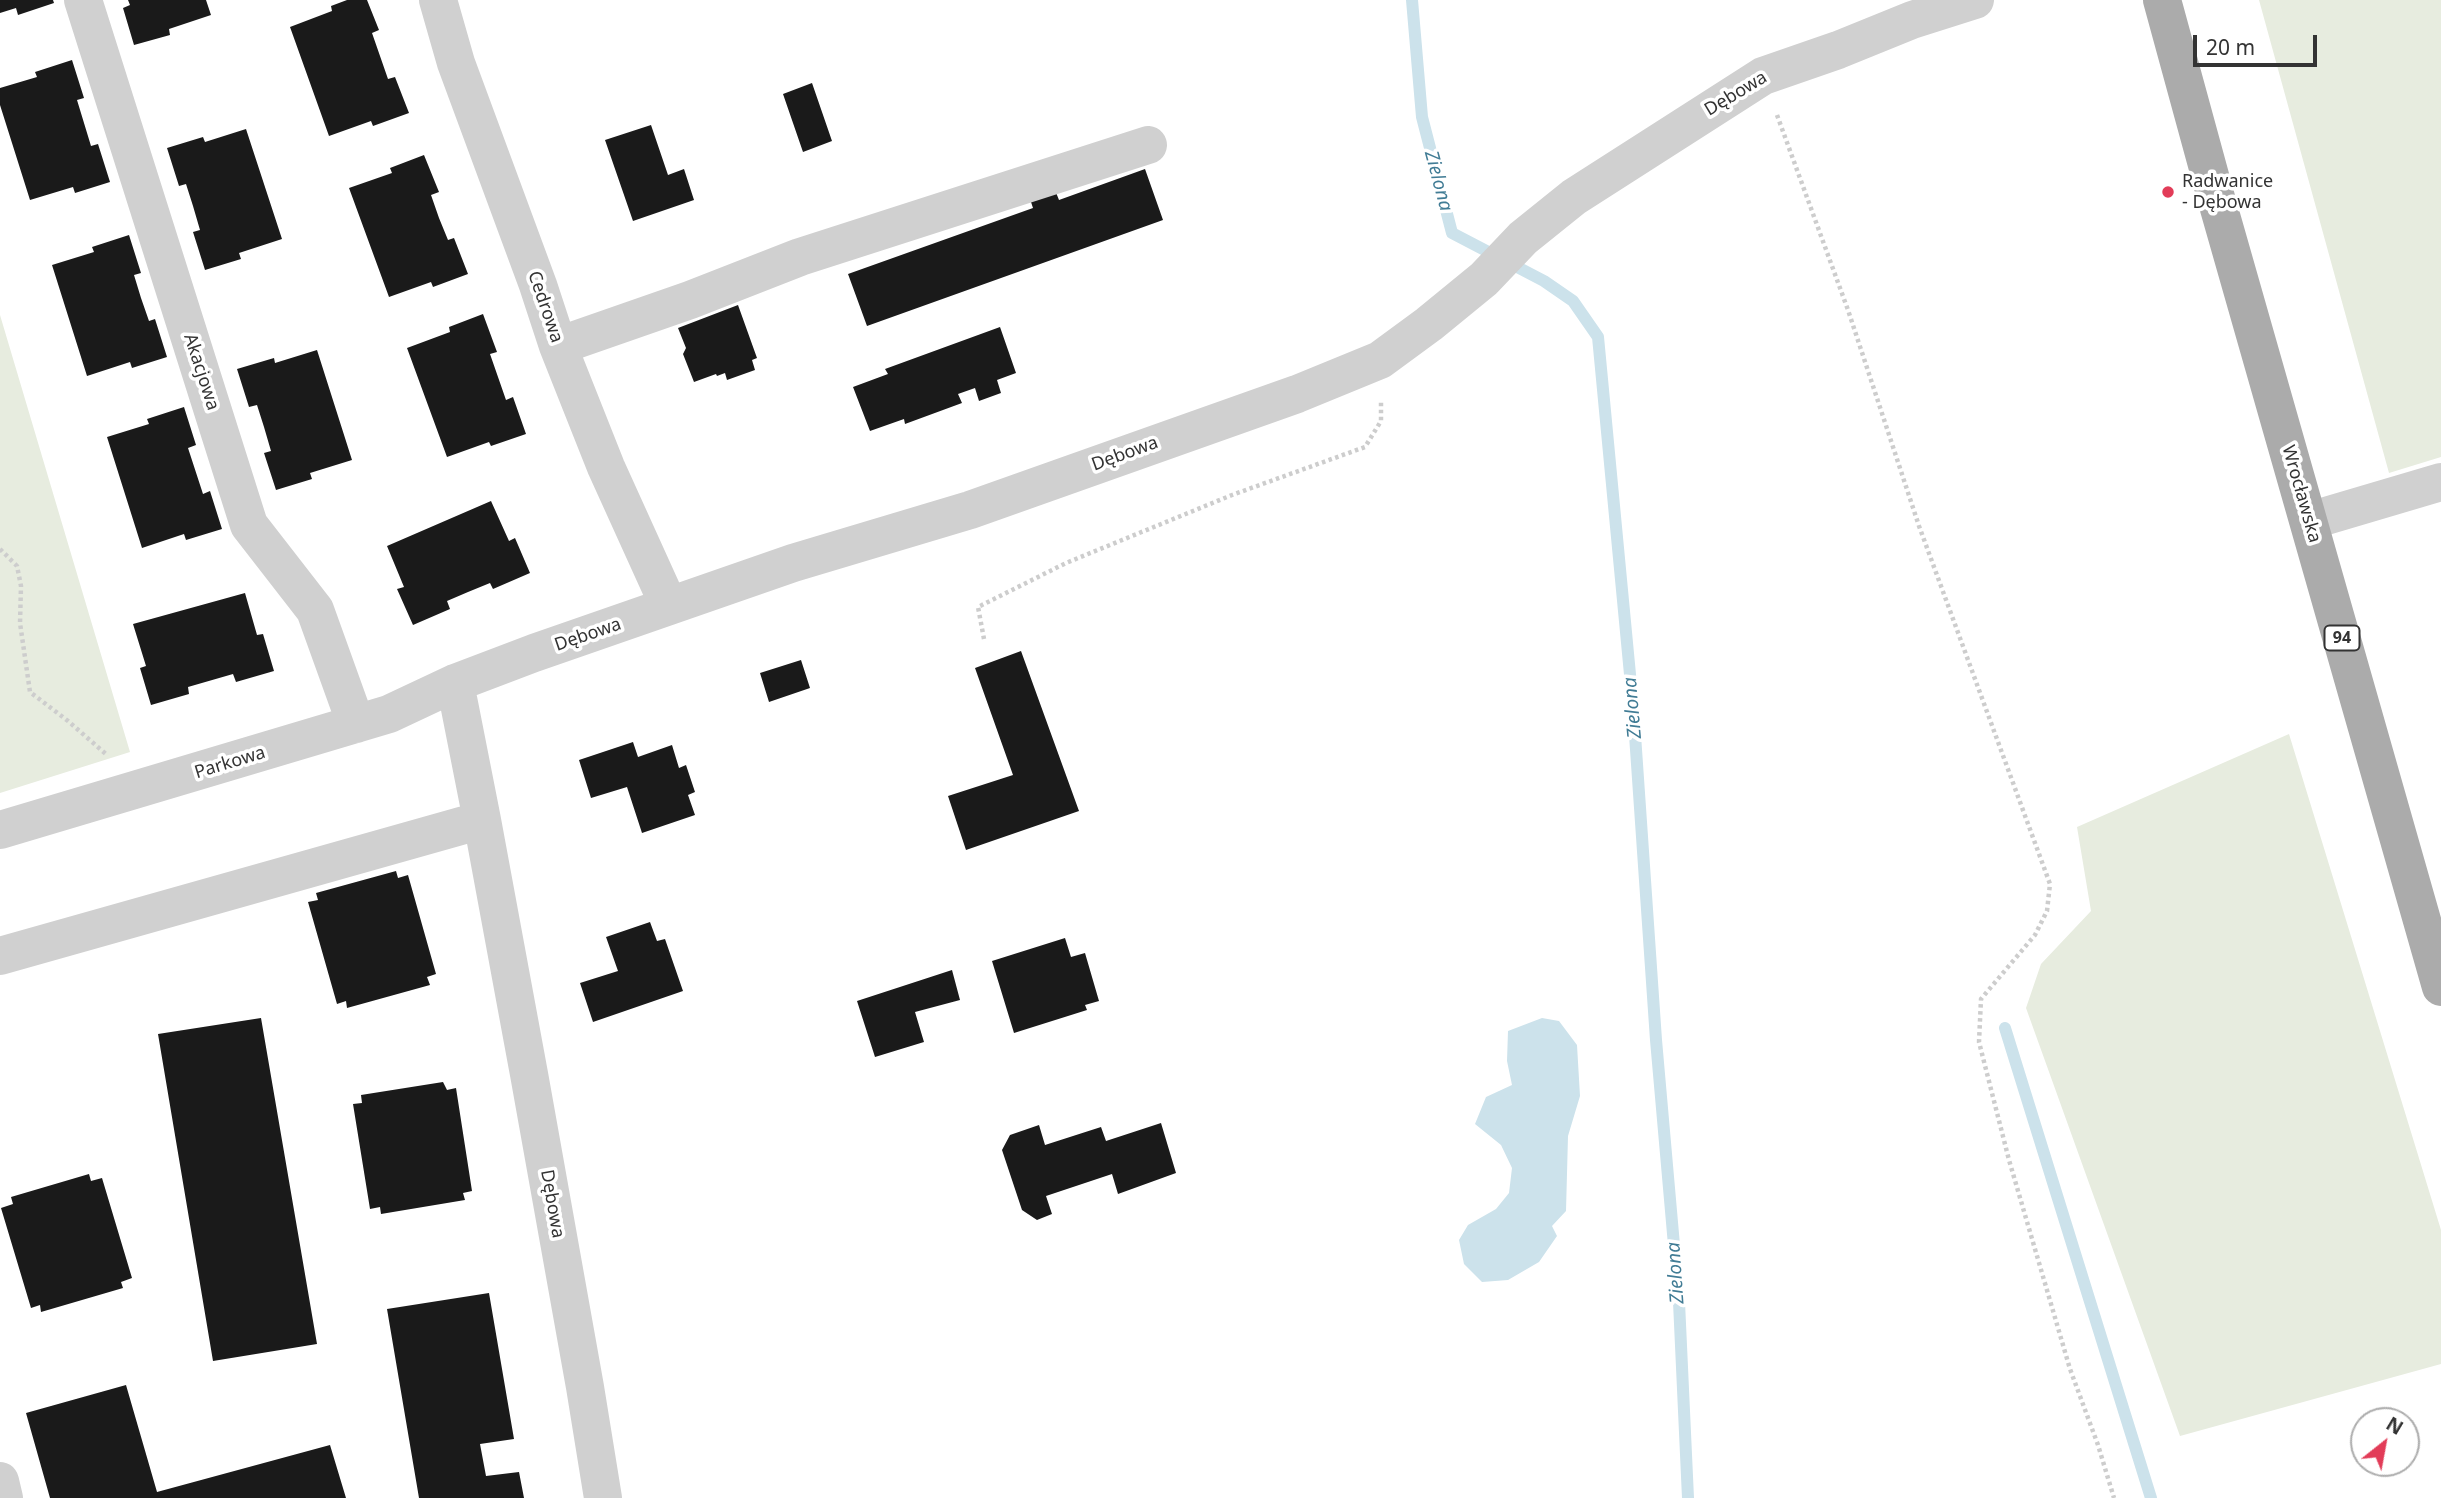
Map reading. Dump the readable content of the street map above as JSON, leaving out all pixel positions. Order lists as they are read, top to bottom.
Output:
{
  "streets": {
    "main road": ["Wrocławska", "94"],
    "street": [
      "Dębowa",
      "Cedrowa",
      "Akacjowa",
      "Parkowa"
    ]
  },
  "crossings": [
    ["Dębowa", "Cedrowa"],
    ["Dębowa", "Parkowa"],
    ["Akacjowa", "Parkowa"]
  ],
  "water": ["Zielona"],
  "places": ["Radwanice - Dębowa"],
  "scale_bar": "20 m",
  "north": "top right"
}
